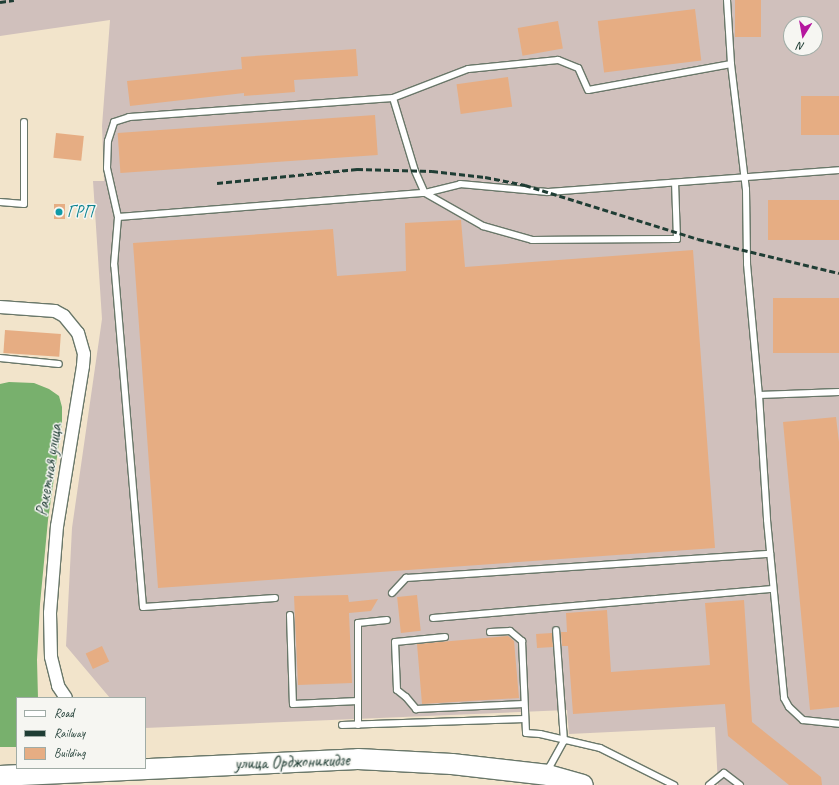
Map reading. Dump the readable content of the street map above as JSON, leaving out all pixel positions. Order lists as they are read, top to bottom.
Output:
{
  "streets": {
    "main road": ["улица Орджоникидзе"],
    "street": ["Ракетная улица"]
  },
  "places": ["ГРП"],
  "legend": ["Road", "Railway", "Building"],
  "north": "bottom"
}
